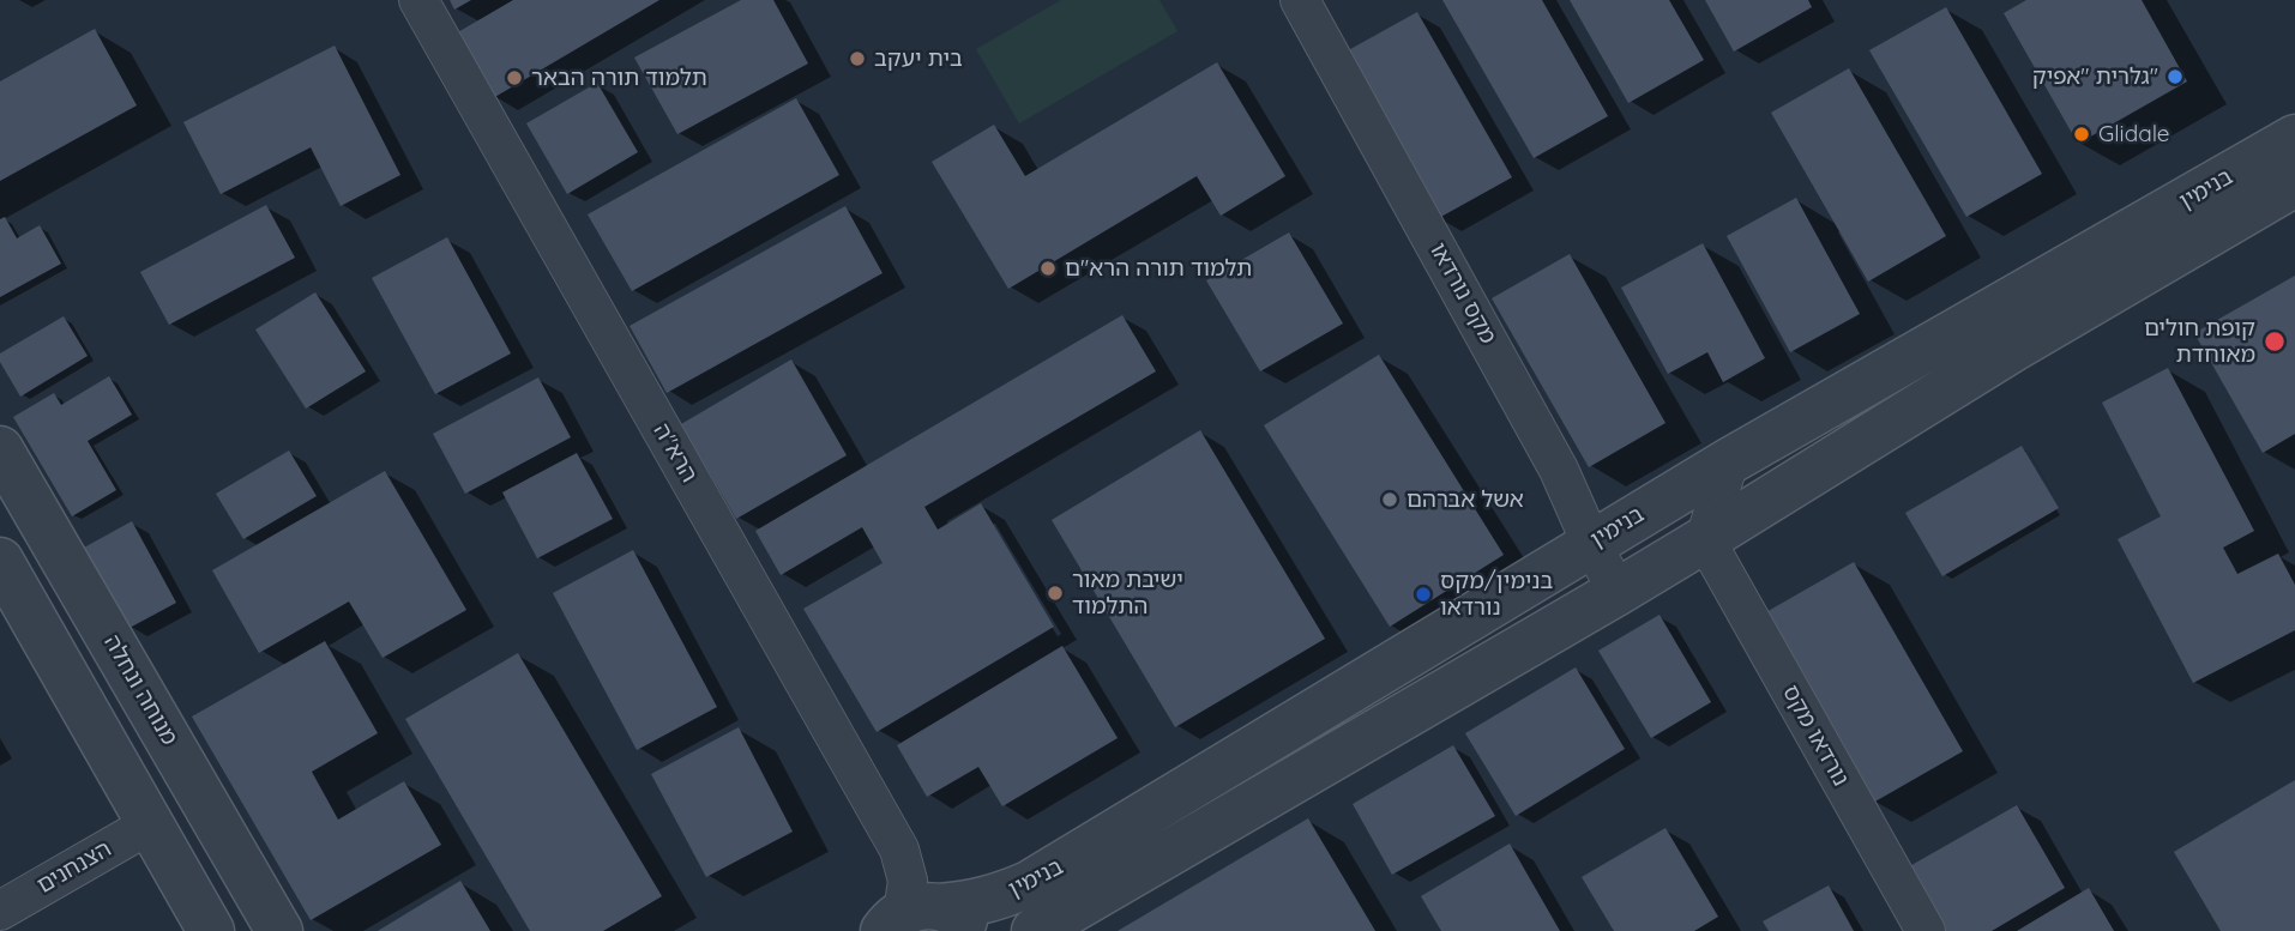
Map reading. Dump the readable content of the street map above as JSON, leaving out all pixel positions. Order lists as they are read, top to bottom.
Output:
{
  "streets": {
    "street": [
      "בנימין",
      "מקס נורדאו",
      "הרא\"ה",
      "מנוחה ונחלה",
      "נורדאו מקס",
      "הצנחנים"
    ]
  },
  "crossings": [
    ["בנימין", "מקס נורדאו"],
    ["בנימין", "הרא\"ה"],
    ["בנימין", "נורדאו מקס"]
  ],
  "places": [
    "בית יעקב",
    "גלרית \"אפיק\"",
    "תלמוד תורה הבאר",
    "Glidale",
    "תלמוד תורה הרא\"ם",
    "קופת חולים מאוחדת",
    "אשל אברהם",
    "ישיבת מאור התלמוד",
    "בנימין/מקס נורדאו"
  ]
}
